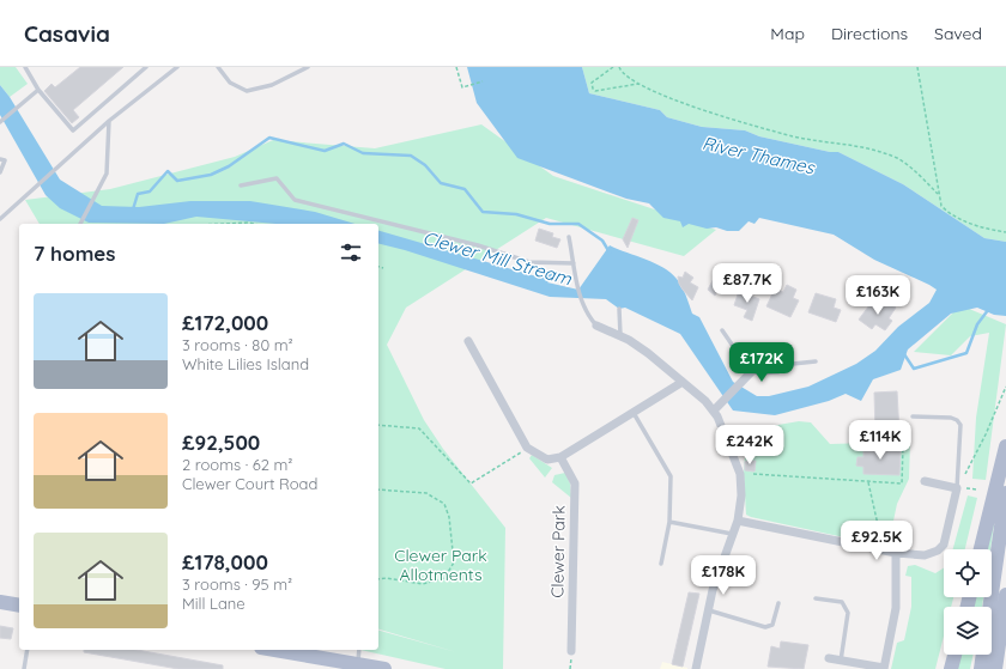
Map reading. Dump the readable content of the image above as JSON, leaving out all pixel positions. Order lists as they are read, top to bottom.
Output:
{
  "streets": {
    "street": ["Clewer Park"]
  },
  "water": ["River Thames", "Clewer Mill Stream"],
  "parks": ["Clewer Park Allotments"],
  "page": {
    "header": "Casavia",
    "nav": ["Map", "Directions", "Saved"],
    "heading": "7 homes",
    "price": [
      "£87.7K",
      "£163K",
      "£172K",
      "£114K",
      "£242K",
      "£92.5K",
      "£178K"
    ],
    "list": [
      {
        "name": "£172,000",
        "note": "3 rooms · 80 m² · White Lilies Island"
      },
      {
        "name": "£92,500",
        "note": "2 rooms · 62 m² · Clewer Court Road"
      },
      {
        "name": "£178,000",
        "note": "3 rooms · 95 m² · Mill Lane"
      }
    ]
  }
}
